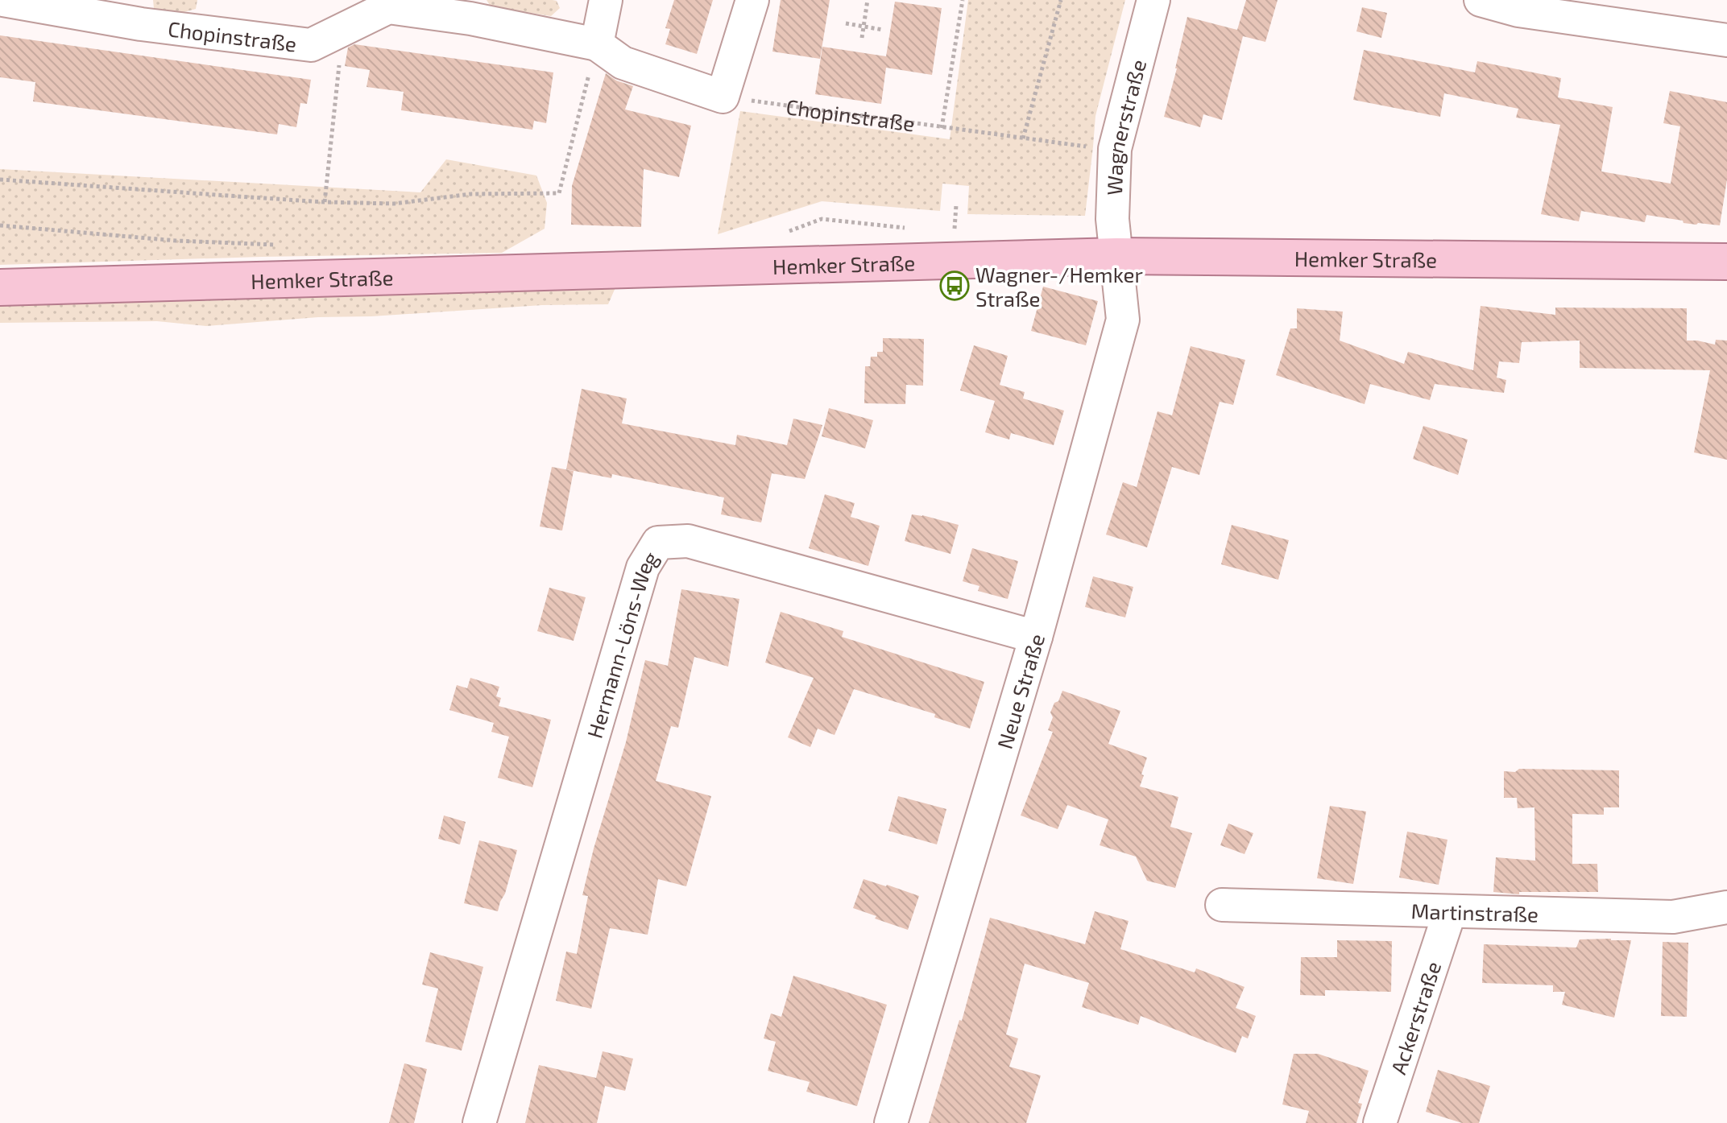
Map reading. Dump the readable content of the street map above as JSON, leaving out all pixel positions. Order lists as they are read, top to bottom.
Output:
{
  "streets": {
    "main road": ["Hemker Straße"],
    "street": [
      "Chopinstraße",
      "Wagnerstraße",
      "Hermann-Löns-Weg",
      "Neue Straße",
      "Martinstraße",
      "Ackerstraße"
    ]
  },
  "crossings": [
    ["Chopinstraße", "Wagnerstraße"],
    ["Wagnerstraße", "Hemker Straße"],
    ["Wagnerstraße", "Neue Straße"],
    ["Hemker Straße", "Neue Straße"],
    ["Hermann-Löns-Weg", "Neue Straße"],
    ["Martinstraße", "Ackerstraße"]
  ],
  "places": {
    "bus stop": ["Wagner-/Hemker Straße"]
  }
}
